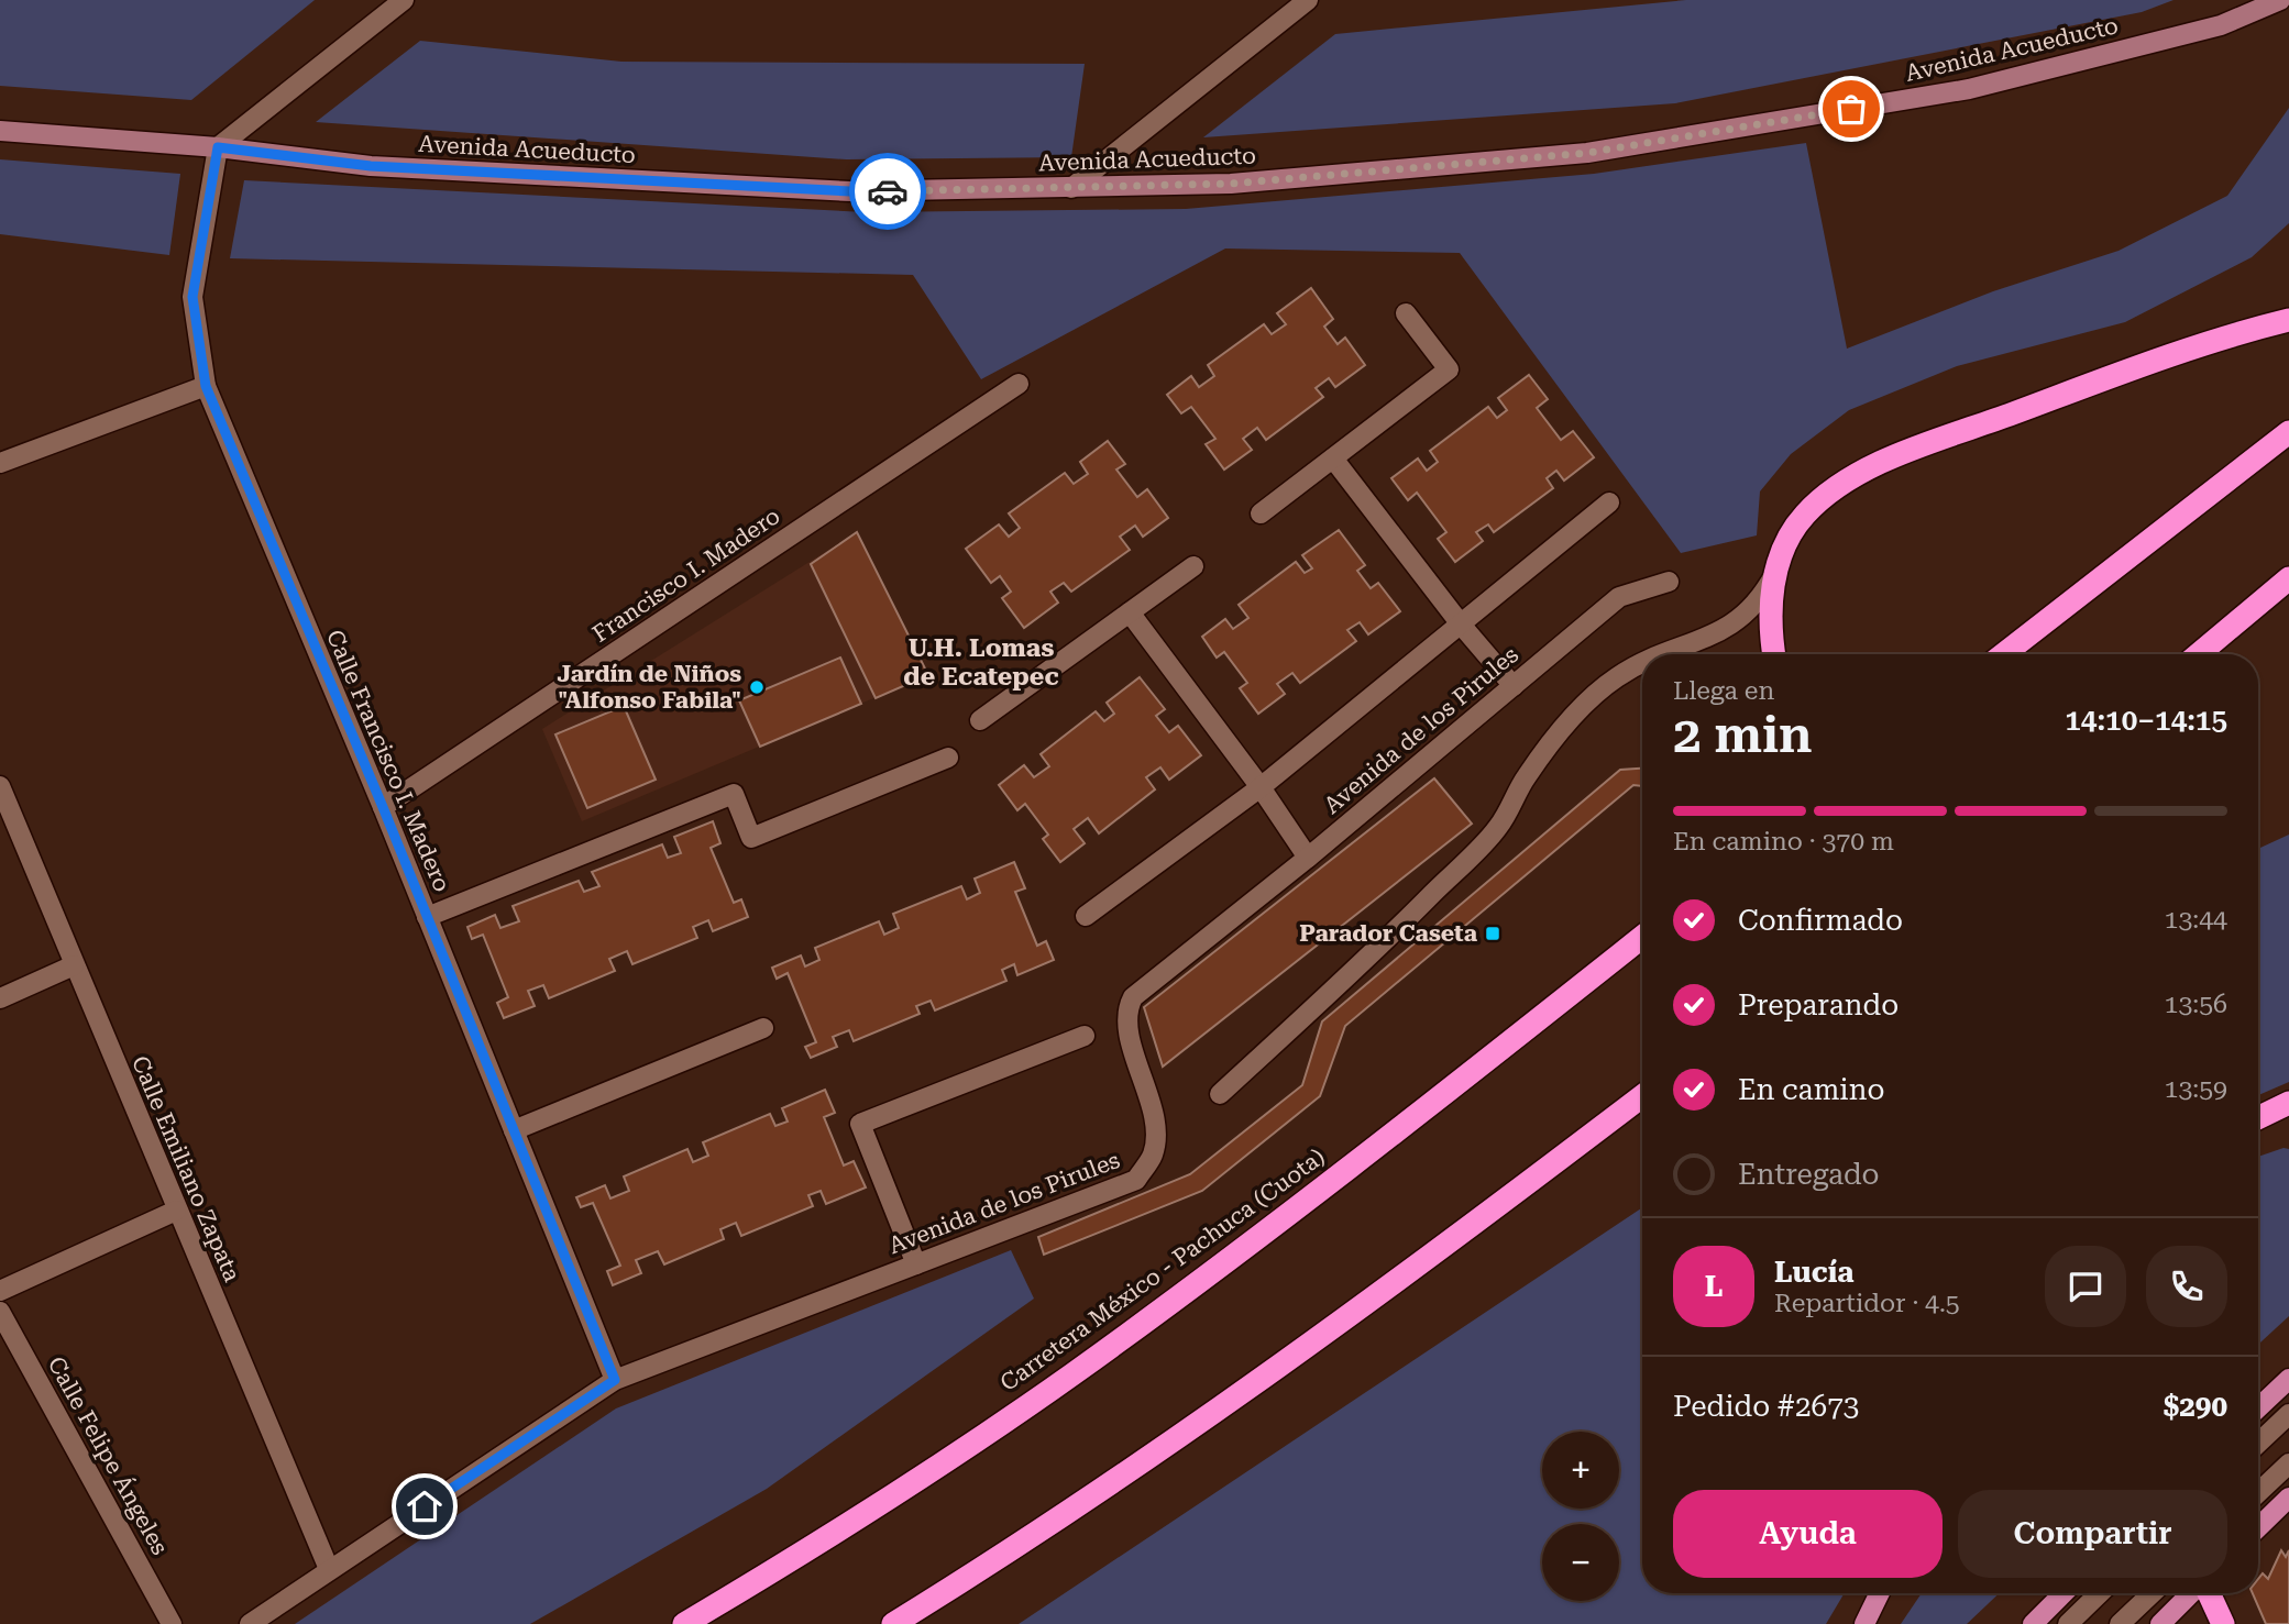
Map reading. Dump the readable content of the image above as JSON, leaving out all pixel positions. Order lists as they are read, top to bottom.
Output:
{
  "streets": {
    "highway": ["Carretera México - Pachuca (Cuota)"],
    "street": [
      "Avenida Acueducto",
      "Francisco I. Madero",
      "Avenida de los Pirules",
      "Calle Francisco I. Madero",
      "Calle Emiliano Zapata",
      "Calle Felipe Ángeles"
    ]
  },
  "crossings": [
    ["Avenida Acueducto", "Calle Francisco I. Madero"],
    ["Francisco I. Madero", "Calle Francisco I. Madero"],
    ["Avenida de los Pirules", "Calle Francisco I. Madero"],
    ["Avenida de los Pirules", "Calle Emiliano Zapata"]
  ],
  "districts": ["U.H. Lomas de Ecatepec"],
  "places": {
    "other": ["Jardín de Niños \"Alfonso Fabila\""],
    "transit": ["Parador Caseta"]
  },
  "page": {
    "heading": ["2 min", "Llega en", "14:10–14:15"],
    "panel": [
      "Lucía",
      "Repartidor · 4.5",
      "Pedido #2673",
      "$290"
    ],
    "bar": "En camino · 370 m",
    "list": [
      ["Confirmado", "13:44"],
      ["Preparando", "13:56"],
      ["En camino", "13:59"],
      "Entregado"
    ],
    "round": "L",
    "map_buttons": ["+", "−"],
    "buttons": ["Ayuda", "Compartir"]
  }
}
